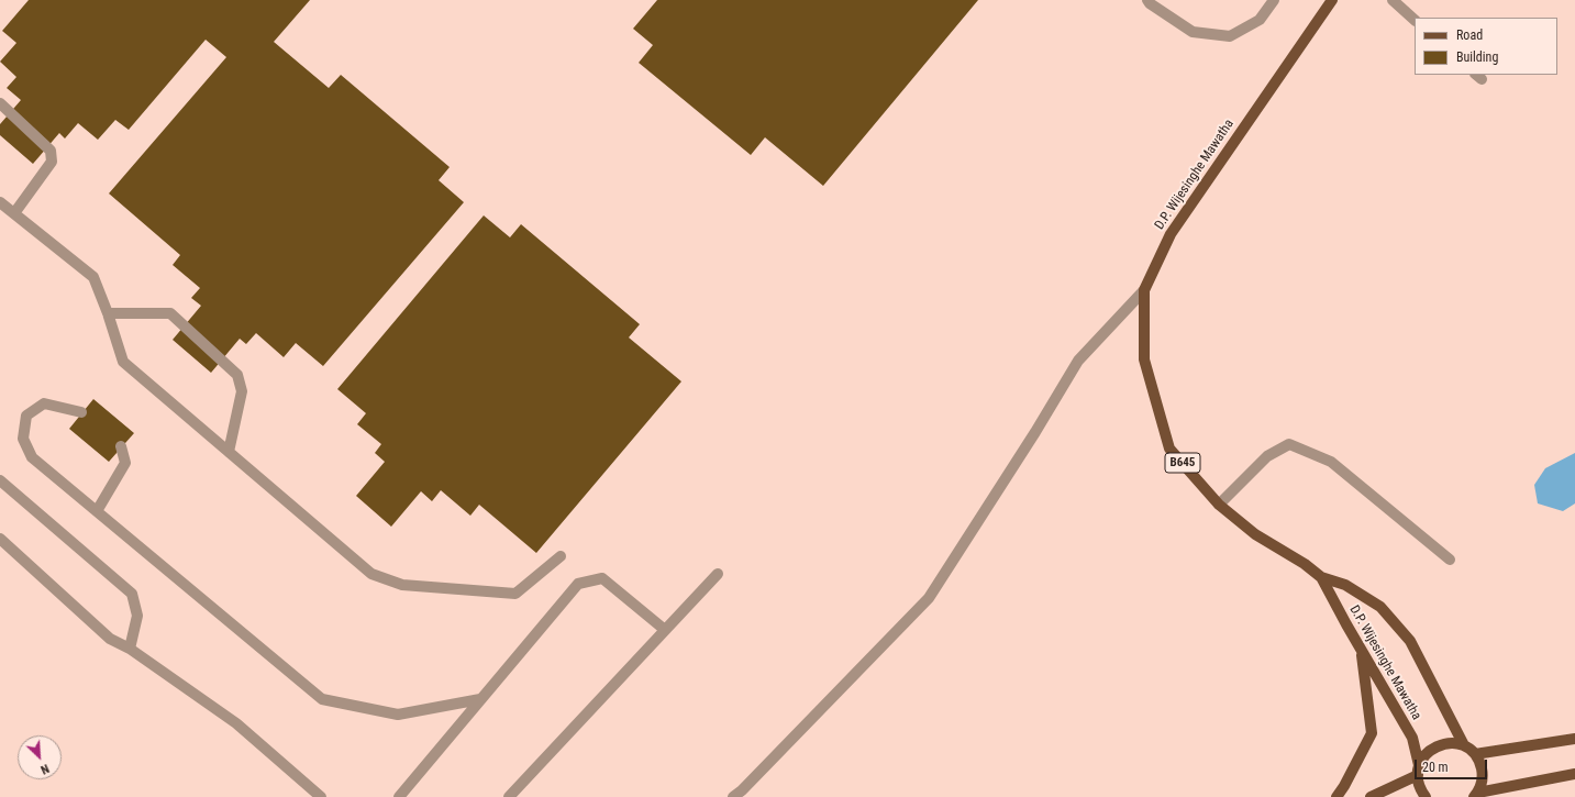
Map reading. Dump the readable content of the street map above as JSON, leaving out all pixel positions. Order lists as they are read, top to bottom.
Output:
{
  "streets": {
    "main road": ["D.P. Wijesinghe Mawatha", "B645"]
  },
  "legend": ["Road", "Building"],
  "scale_bar": "20 m",
  "north": "bottom right"
}
